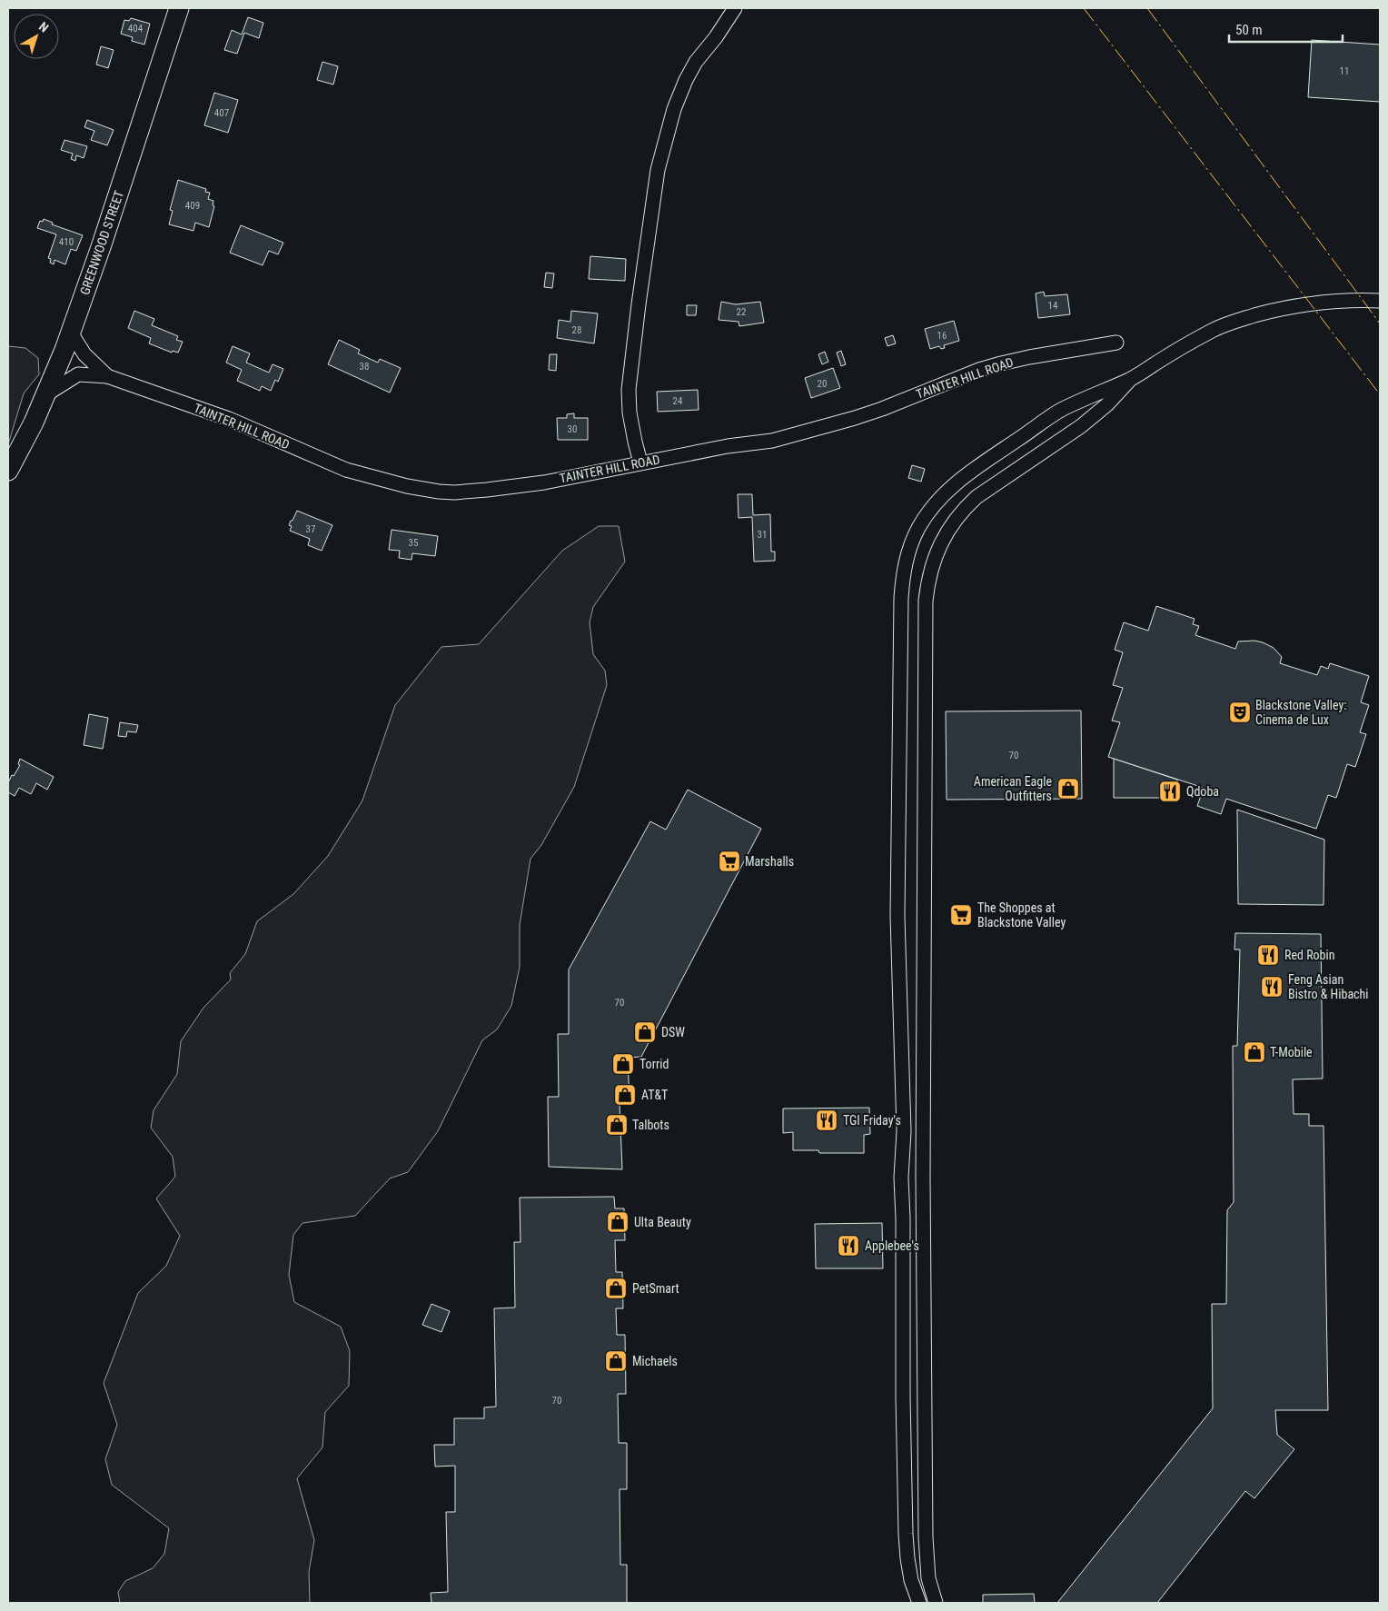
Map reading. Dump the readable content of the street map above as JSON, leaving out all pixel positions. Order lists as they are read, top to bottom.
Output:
{
  "streets": {
    "street": ["GREENWOOD STREET", "TAINTER HILL ROAD"]
  },
  "crossings": [
    ["GREENWOOD STREET", "TAINTER HILL ROAD"]
  ],
  "places": {
    "theatre": ["Blackstone Valley: Cinema de Lux"],
    "shop": [
      "American Eagle Outfitters",
      "DSW",
      "T-Mobile",
      "Torrid",
      "AT&T",
      "Talbots",
      "Ulta Beauty",
      "PetSmart",
      "Michaels"
    ],
    "restaurant": [
      "Qdoba",
      "Red Robin",
      "Feng Asian Bistro & Hibachi",
      "TGI Friday's",
      "Applebee's"
    ],
    "supermarket": ["Marshalls", "The Shoppes at Blackstone Valley"]
  },
  "house_numbers": [
    "404",
    "11",
    "407",
    "409",
    "410",
    "14",
    "22",
    "28",
    "16",
    "38",
    "20",
    "24",
    "30",
    "37",
    "31",
    "35",
    "70",
    "70",
    "70"
  ],
  "scale_bar": "50 m",
  "north": "top right"
}
